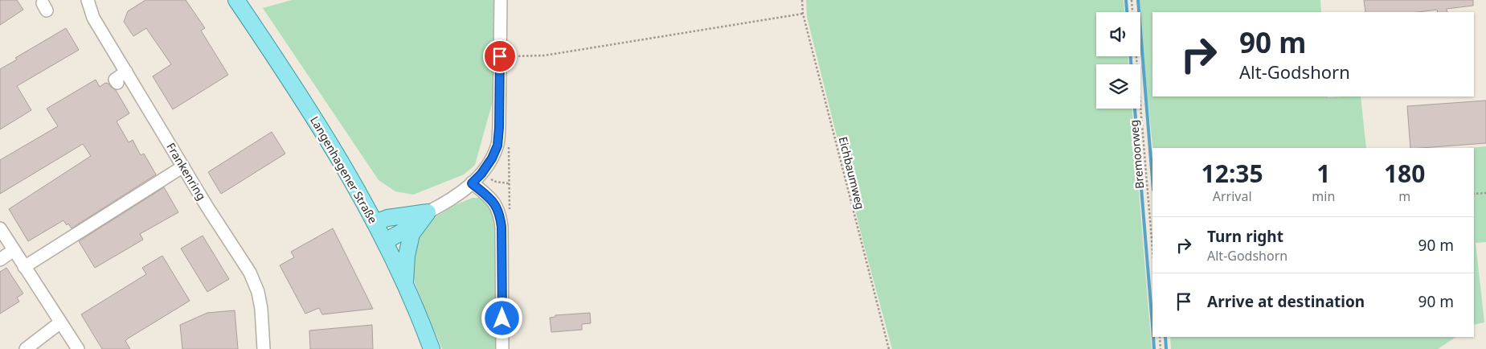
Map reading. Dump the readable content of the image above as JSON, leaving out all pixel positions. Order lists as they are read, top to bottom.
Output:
{
  "streets": {
    "main road": ["Langenhagener Straße"],
    "street": ["Frankenring"],
    "path": ["Bremoorweg", "Eichbaumweg"]
  },
  "page": {
    "turn": ["90 m", "Alt-Godshorn"],
    "eta": [
      "12:35",
      "Arrival",
      "1",
      "min",
      "180",
      "m"
    ],
    "list": [
      {
        "name": "Turn right",
        "note": "Alt-Godshorn",
        "value": "90 m"
      },
      {
        "name": "Arrive at destination",
        "value": "90 m"
      }
    ]
  }
}
